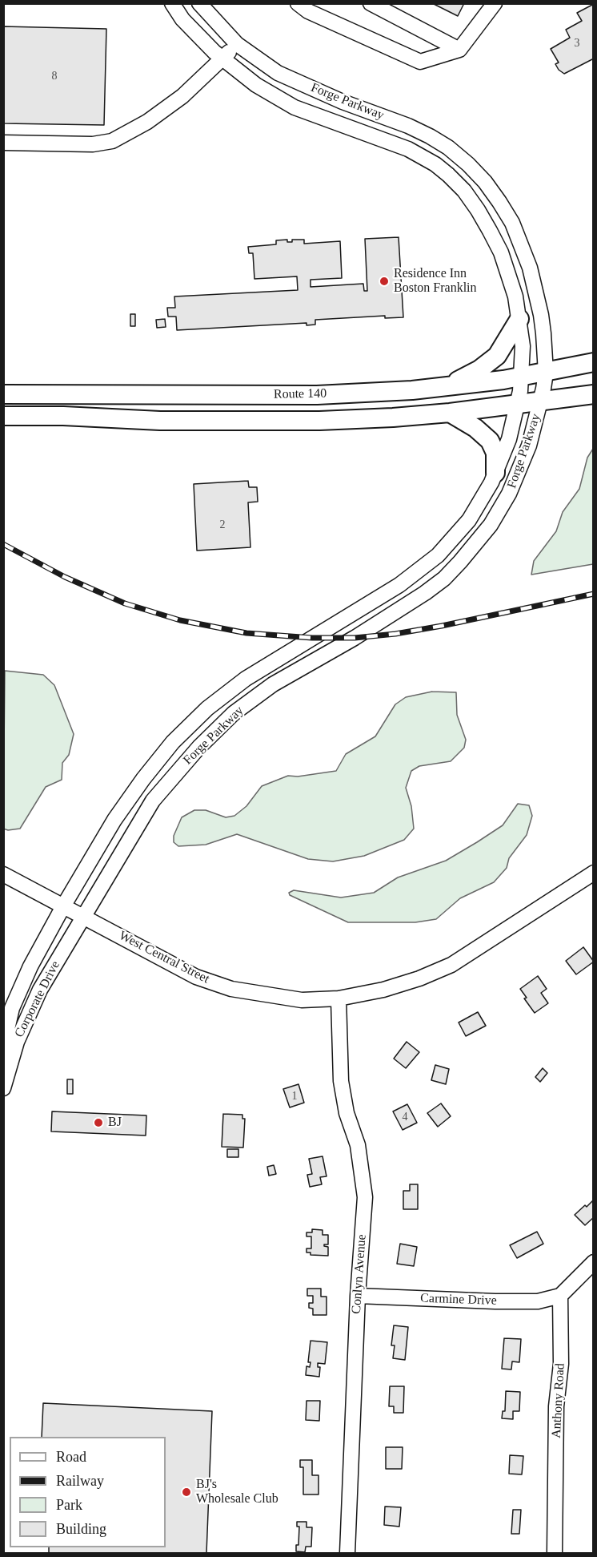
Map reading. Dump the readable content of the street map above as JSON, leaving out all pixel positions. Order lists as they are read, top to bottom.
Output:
{
  "streets": {
    "main road": ["Route 140"],
    "street": [
      "Forge Parkway",
      "West Central Street",
      "Corporate Drive",
      "Conlyn Avenue",
      "Carmine Drive",
      "Anthony Road"
    ]
  },
  "crossings": [
    ["Forge Parkway", "Route 140"],
    ["Forge Parkway", "West Central Street"],
    ["Forge Parkway", "Corporate Drive"],
    ["West Central Street", "Corporate Drive"],
    ["West Central Street", "Conlyn Avenue"],
    ["Conlyn Avenue", "Carmine Drive"],
    ["Carmine Drive", "Anthony Road"]
  ],
  "places": ["Residence Inn Boston Franklin", "BJ", "BJ's Wholesale Club"],
  "house_numbers": [
    "3",
    "8",
    "2",
    "1",
    "4"
  ],
  "legend": [
    "Road",
    "Railway",
    "Park",
    "Building"
  ]
}
